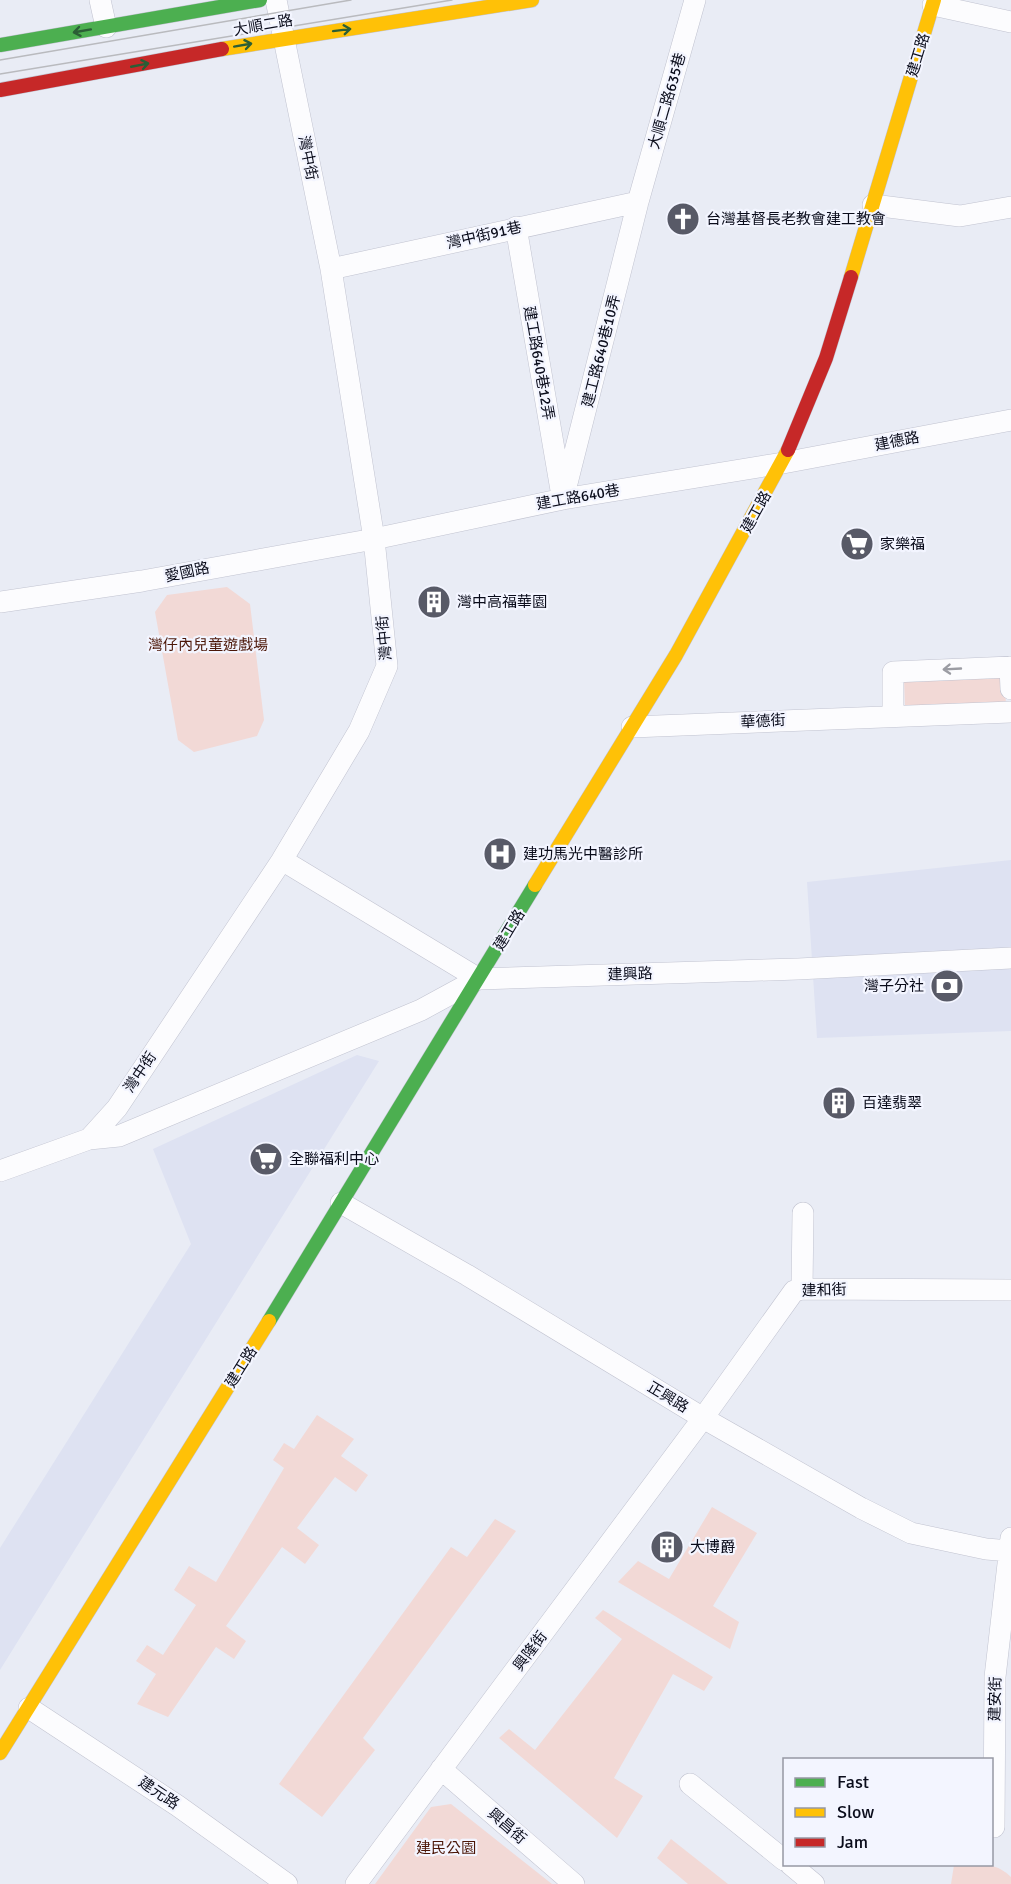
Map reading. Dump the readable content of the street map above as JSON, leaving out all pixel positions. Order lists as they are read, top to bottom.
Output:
{
  "streets": {
    "street": [
      "大順二路",
      "建工路",
      "大順二路635巷",
      "灣中街",
      "灣中街91巷",
      "建工路640巷10弄",
      "建工路640巷12弄",
      "建德路",
      "建工路640巷",
      "愛國路",
      "華德街",
      "建興路",
      "建和街",
      "正興路",
      "興隆街",
      "建安街",
      "建元路",
      "興昌街"
    ]
  },
  "crossings": [
    ["大順二路", "灣中街"],
    ["建工路", "建德路"],
    ["建工路", "建工路640巷"],
    ["建工路", "華德街"],
    ["建工路", "建興路"],
    ["建工路", "正興路"],
    ["建工路", "建元路"],
    ["大順二路635巷", "灣中街91巷"],
    ["大順二路635巷", "建工路640巷10弄"],
    ["灣中街", "灣中街91巷"],
    ["灣中街", "建工路640巷"],
    ["灣中街", "愛國路"],
    ["灣中街91巷", "建工路640巷10弄"],
    ["灣中街91巷", "建工路640巷12弄"],
    ["建工路640巷10弄", "建工路640巷12弄"],
    ["建工路640巷10弄", "建工路640巷"],
    ["建工路640巷12弄", "建工路640巷"],
    ["建德路", "建工路640巷"],
    ["建工路640巷", "愛國路"],
    ["建和街", "正興路"],
    ["建和街", "興隆街"],
    ["正興路", "興隆街"],
    ["正興路", "建安街"],
    ["興隆街", "興昌街"]
  ],
  "parks": ["灣仔內兒童遊戲場", "建民公園"],
  "places": {
    "church": ["台灣基督長老教會建工教會"],
    "supermarket": ["家樂福", "全聯福利中心"],
    "building": ["灣中高福華園", "百達翡翠", "大博爵"],
    "hospital": ["建功馬光中醫診所"],
    "bank": ["灣子分社"]
  },
  "legend": ["Fast", "Slow", "Jam"]
}
